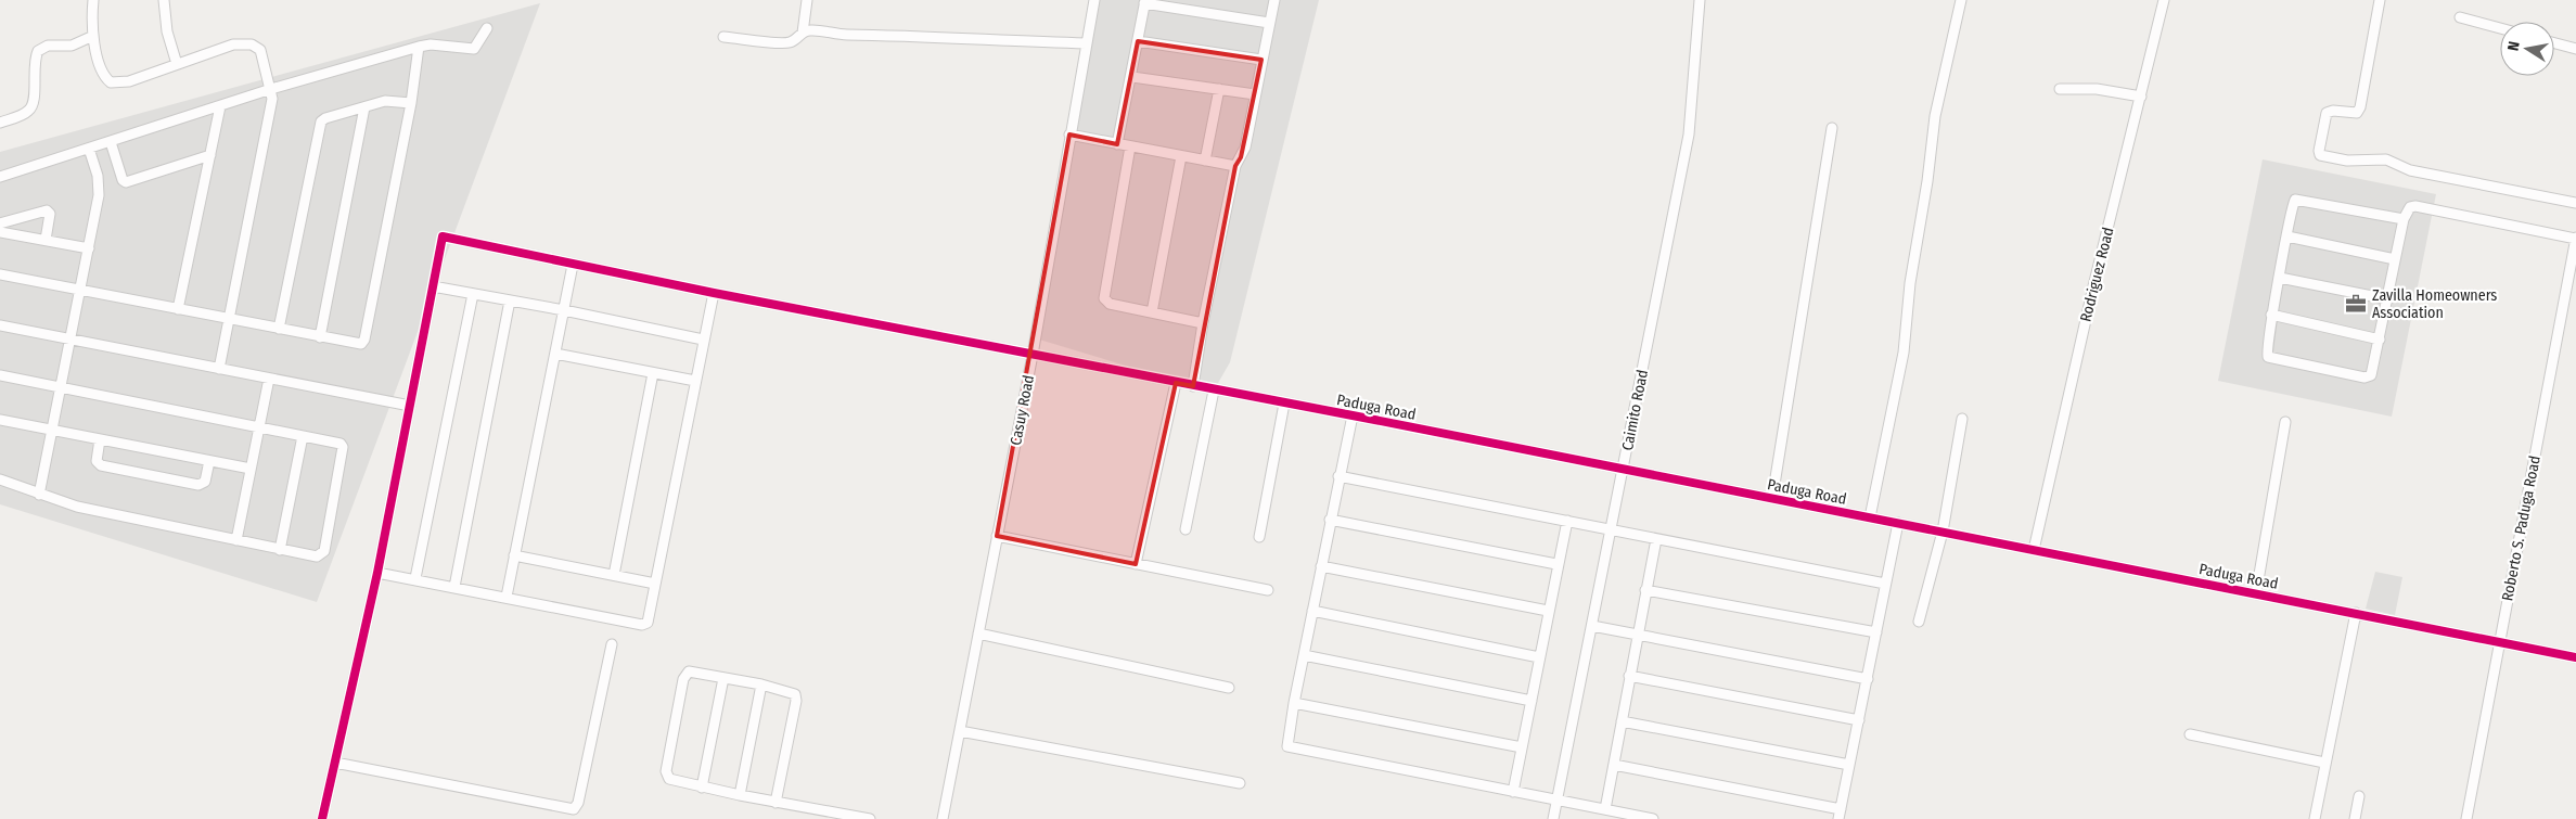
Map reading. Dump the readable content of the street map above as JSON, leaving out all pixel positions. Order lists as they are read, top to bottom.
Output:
{
  "streets": {
    "street": [
      "Rodriguez Road",
      "Paduga Road",
      "Casuy Road",
      "Caimito Road",
      "Roberto S. Paduga Road"
    ]
  },
  "crossings": [
    ["Rodriguez Road", "Paduga Road"],
    ["Paduga Road", "Casuy Road"],
    ["Paduga Road", "Caimito Road"],
    ["Paduga Road", "Roberto S. Paduga Road"]
  ],
  "places": {
    "office": ["Zavilla Homeowners Association"]
  },
  "north": "left"
}
